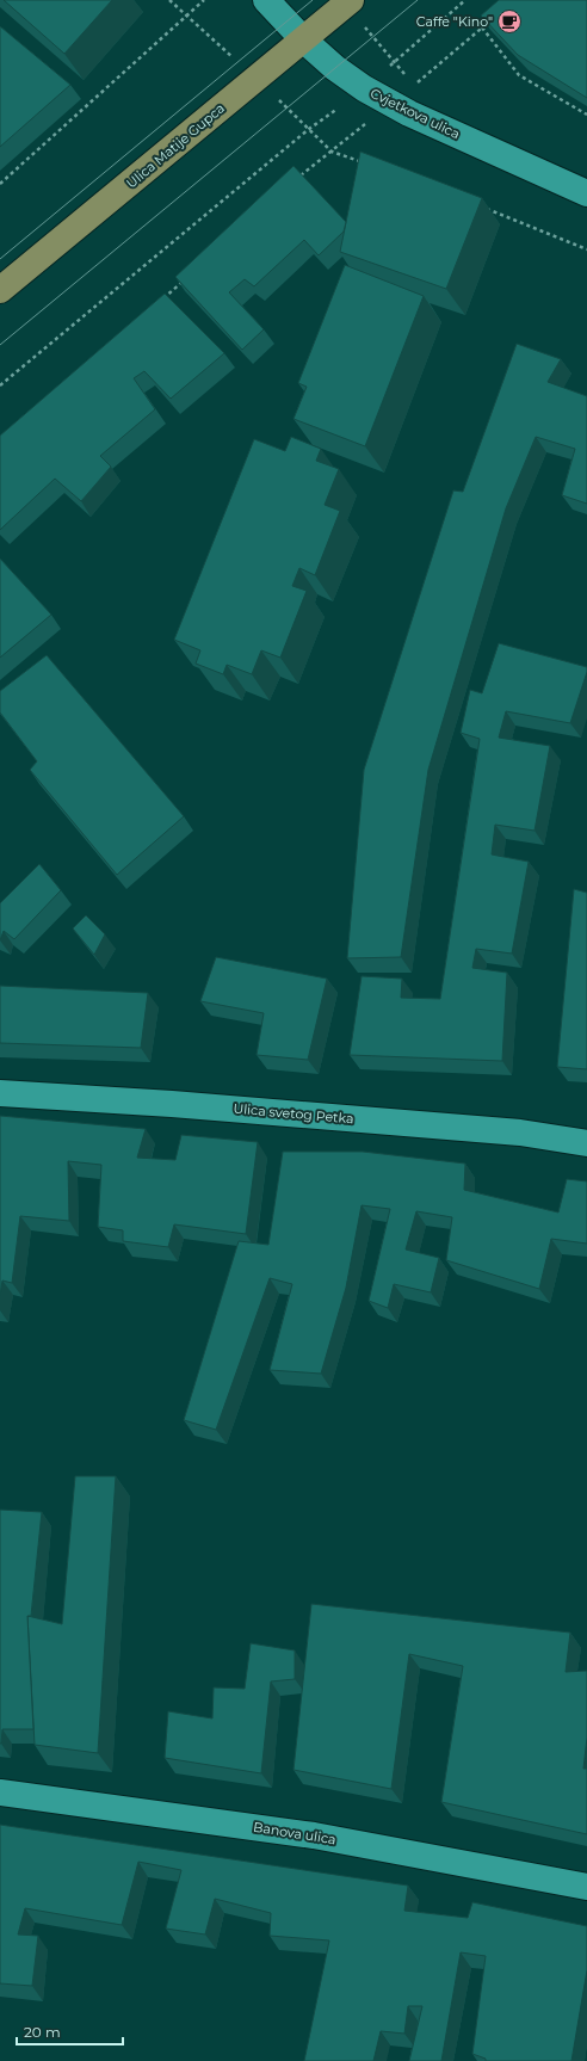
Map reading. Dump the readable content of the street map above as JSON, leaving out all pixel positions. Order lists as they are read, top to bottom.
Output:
{
  "streets": {
    "main road": ["Ulica Matije Gupca"],
    "street": ["Cvjetkova ulica", "Ulica svetog Petka", "Banova ulica"]
  },
  "crossings": [
    ["Cvjetkova ulica", "Ulica Matije Gupca"]
  ],
  "places": {
    "cafe": ["Caffe \"Kino\""]
  },
  "scale_bar": "20 m"
}
